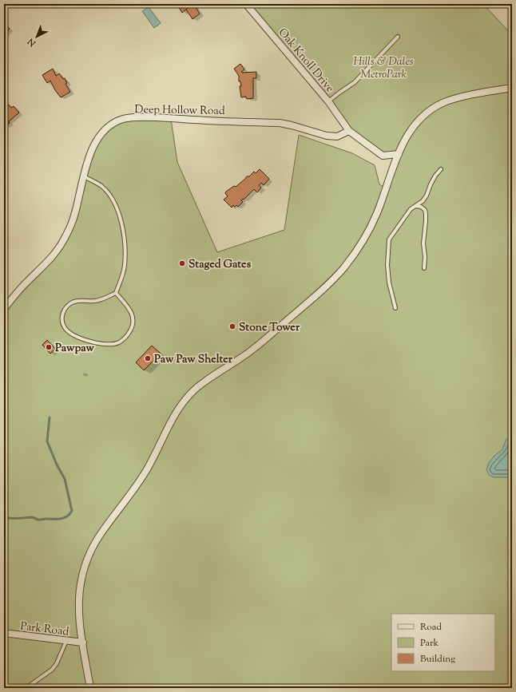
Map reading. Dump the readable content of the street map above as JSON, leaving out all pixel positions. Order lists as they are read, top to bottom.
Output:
{
  "streets": {
    "street": ["Oak Knoll Drive", "Deep Hollow Road", "Park Road"]
  },
  "crossings": [
    ["Oak Knoll Drive", "Deep Hollow Road"]
  ],
  "parks": ["Hills & Dales MetroPark"],
  "places": [
    "Staged Gates",
    "Stone Tower",
    "Pawpaw",
    "Paw Paw Shelter"
  ],
  "legend": ["Road", "Park", "Building"],
  "north": "bottom left"
}
